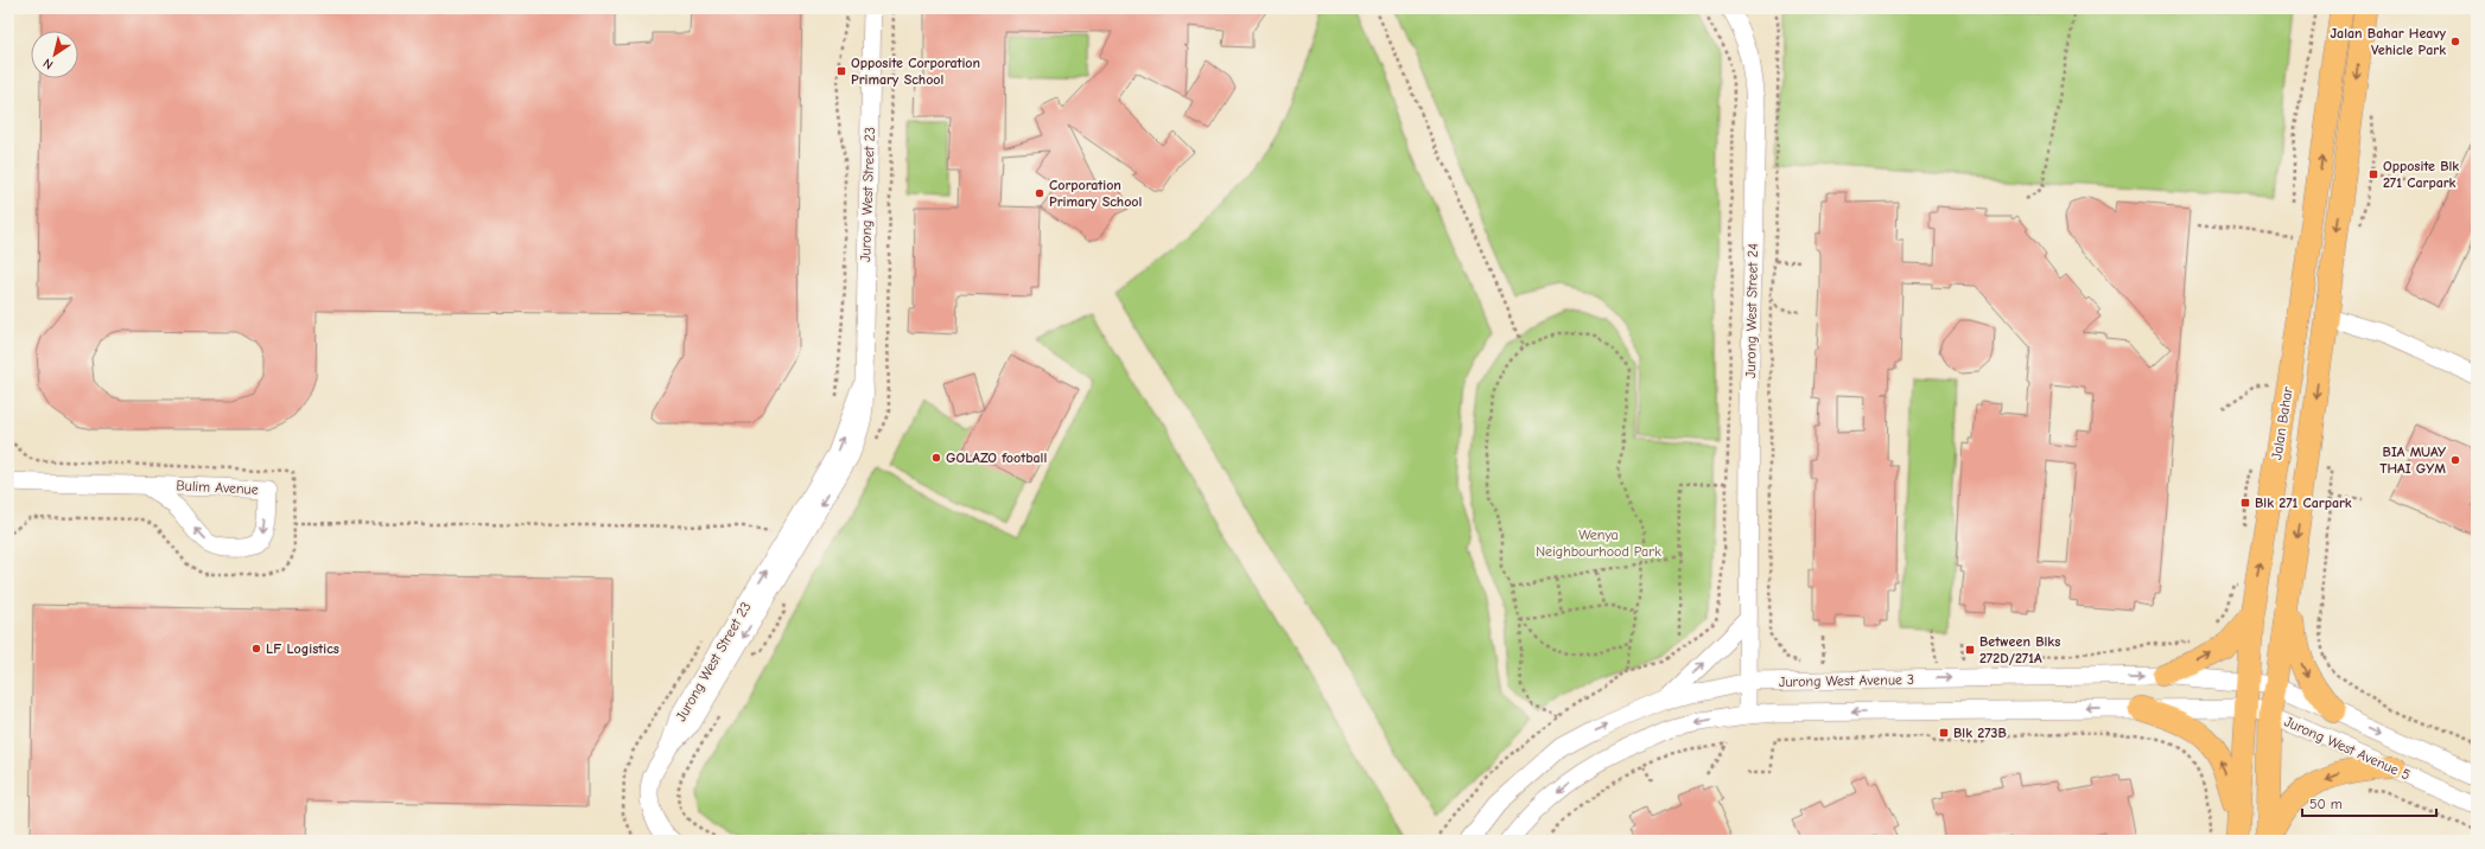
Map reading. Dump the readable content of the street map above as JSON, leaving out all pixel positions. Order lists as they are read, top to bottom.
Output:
{
  "streets": {
    "main road": ["Jalan Bahar"],
    "street": [
      "Jurong West Street 23",
      "Jurong West Street 24",
      "Bulim Avenue",
      "Jurong West Avenue 3",
      "Jurong West Avenue 5"
    ]
  },
  "crossings": [
    ["Jurong West Street 24", "Jurong West Avenue 3"],
    ["Jalan Bahar", "Jurong West Avenue 3"],
    ["Jalan Bahar", "Jurong West Avenue 5"],
    ["Jurong West Avenue 3", "Jurong West Avenue 5"]
  ],
  "parks": ["Wenya Neighbourhood Park"],
  "places": {
    "other": [
      "Jalan Bahar Heavy Vehicle Park",
      "Corporation Primary School",
      "GOLAZO football",
      "BIA MUAY THAI GYM",
      "LF Logistics"
    ],
    "transit": [
      "Opposite Corporation Primary School",
      "Opposite Blk 271 Carpark",
      "Blk 271 Carpark",
      "Between Blks 272D/271A",
      "Blk 273B"
    ]
  },
  "scale_bar": "50 m",
  "north": "bottom left"
}
